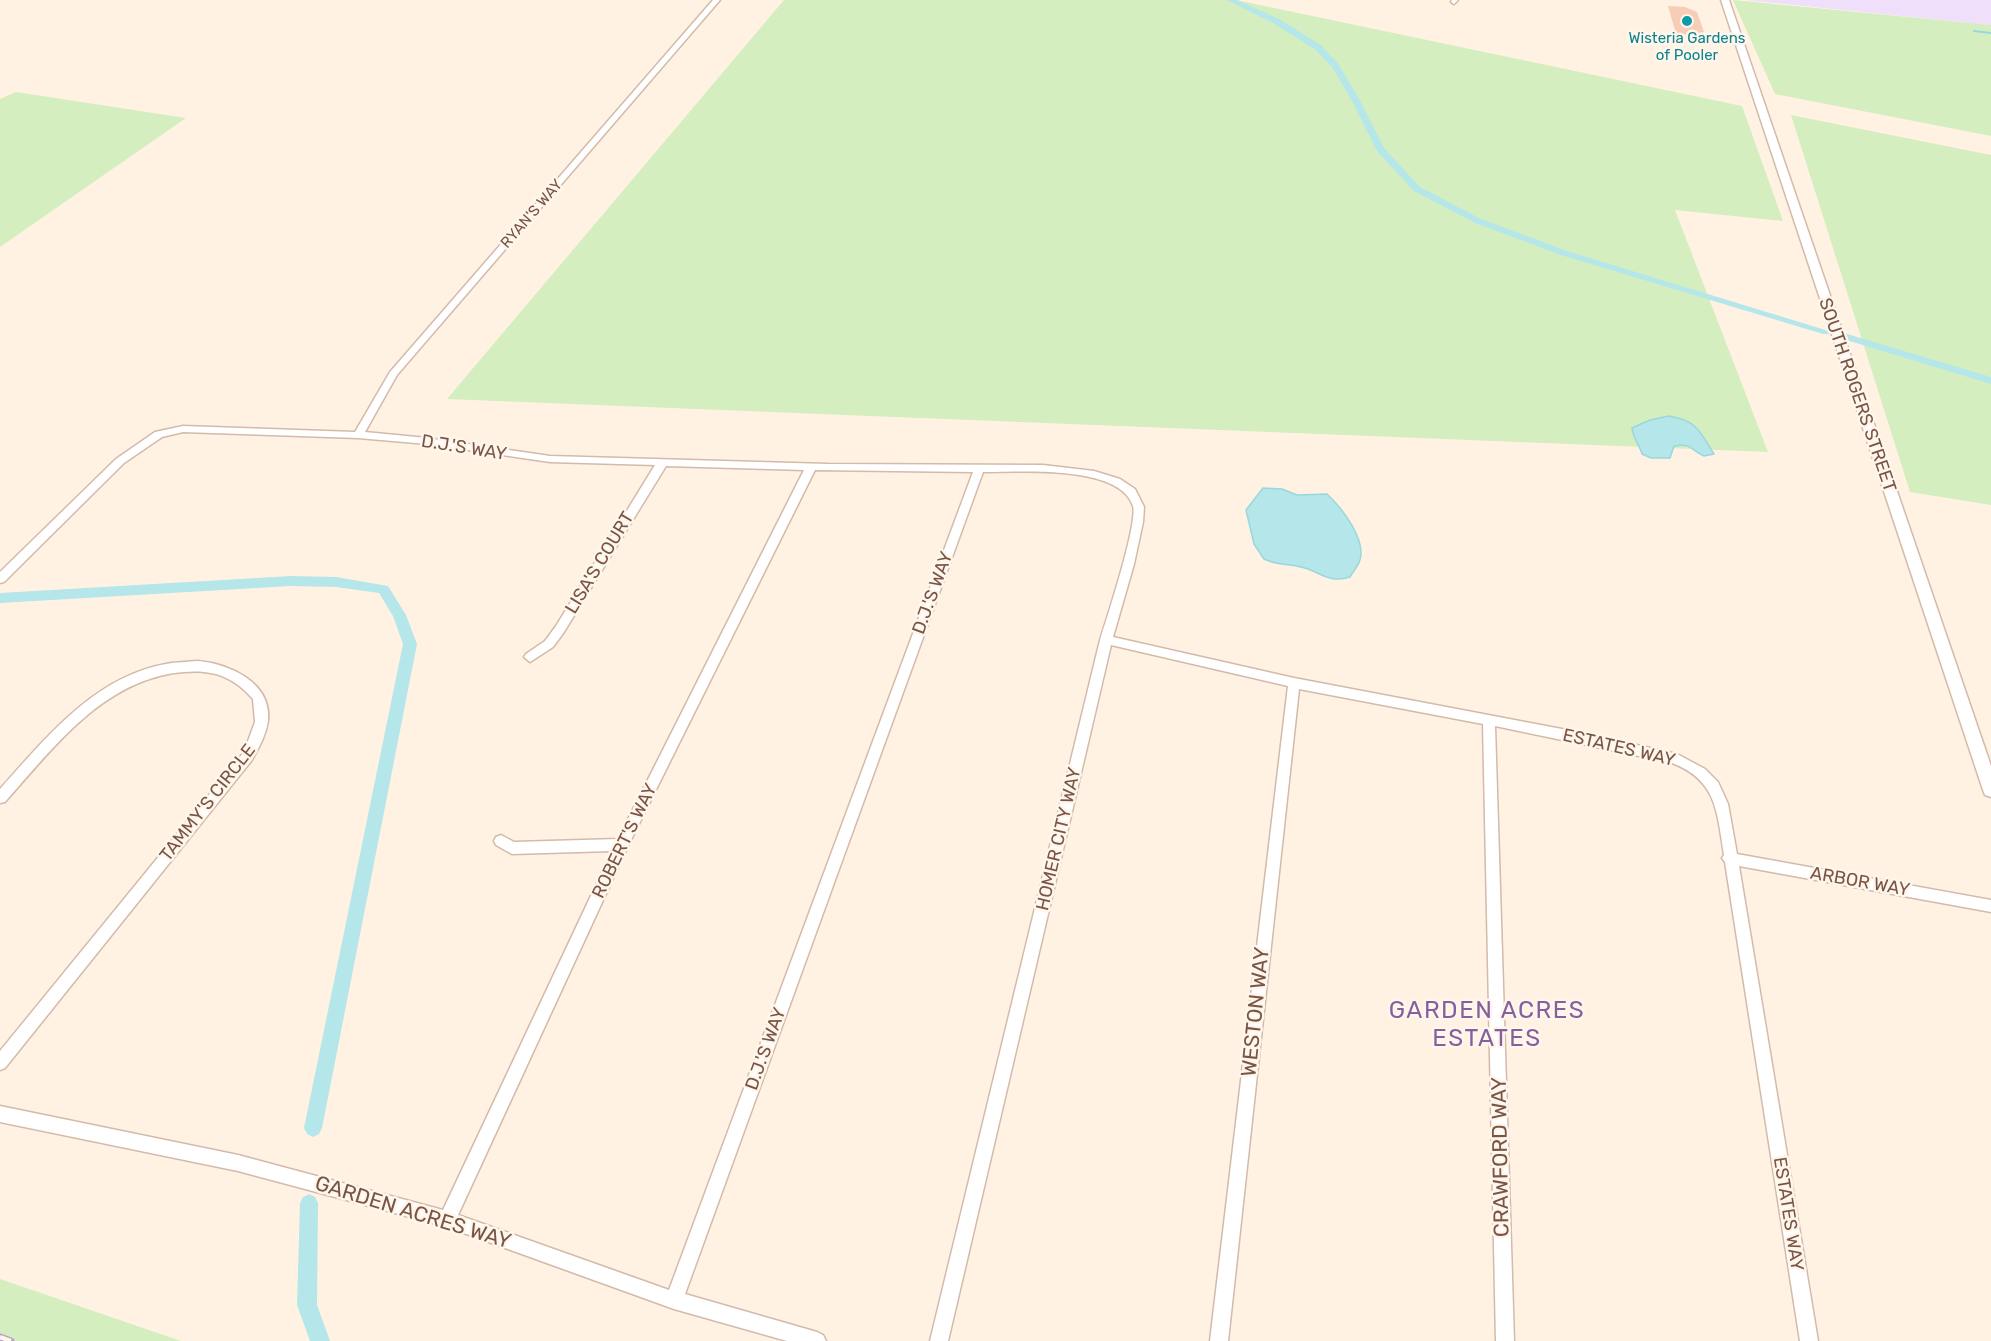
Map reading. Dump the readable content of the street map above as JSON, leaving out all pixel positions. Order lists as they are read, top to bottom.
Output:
{
  "streets": {
    "street": [
      "RYAN'S WAY",
      "SOUTH ROGERS STREET",
      "D.J.'S WAY",
      "LISA'S COURT",
      "ESTATES WAY",
      "TAMMY'S CIRCLE",
      "HOMER CITY WAY",
      "ROBERT'S WAY",
      "ARBOR WAY",
      "WESTON WAY",
      "CRAWFORD WAY",
      "GARDEN ACRES WAY"
    ]
  },
  "crossings": [
    ["RYAN'S WAY", "D.J.'S WAY"],
    ["D.J.'S WAY", "LISA'S COURT"],
    ["D.J.'S WAY", "HOMER CITY WAY"],
    ["D.J.'S WAY", "ROBERT'S WAY"],
    ["D.J.'S WAY", "GARDEN ACRES WAY"],
    ["ESTATES WAY", "HOMER CITY WAY"],
    ["ESTATES WAY", "ARBOR WAY"],
    ["ESTATES WAY", "WESTON WAY"],
    ["ESTATES WAY", "CRAWFORD WAY"],
    ["ROBERT'S WAY", "GARDEN ACRES WAY"]
  ],
  "districts": ["GARDEN ACRES ESTATES"],
  "places": ["Wisteria Gardens of Pooler"]
}
